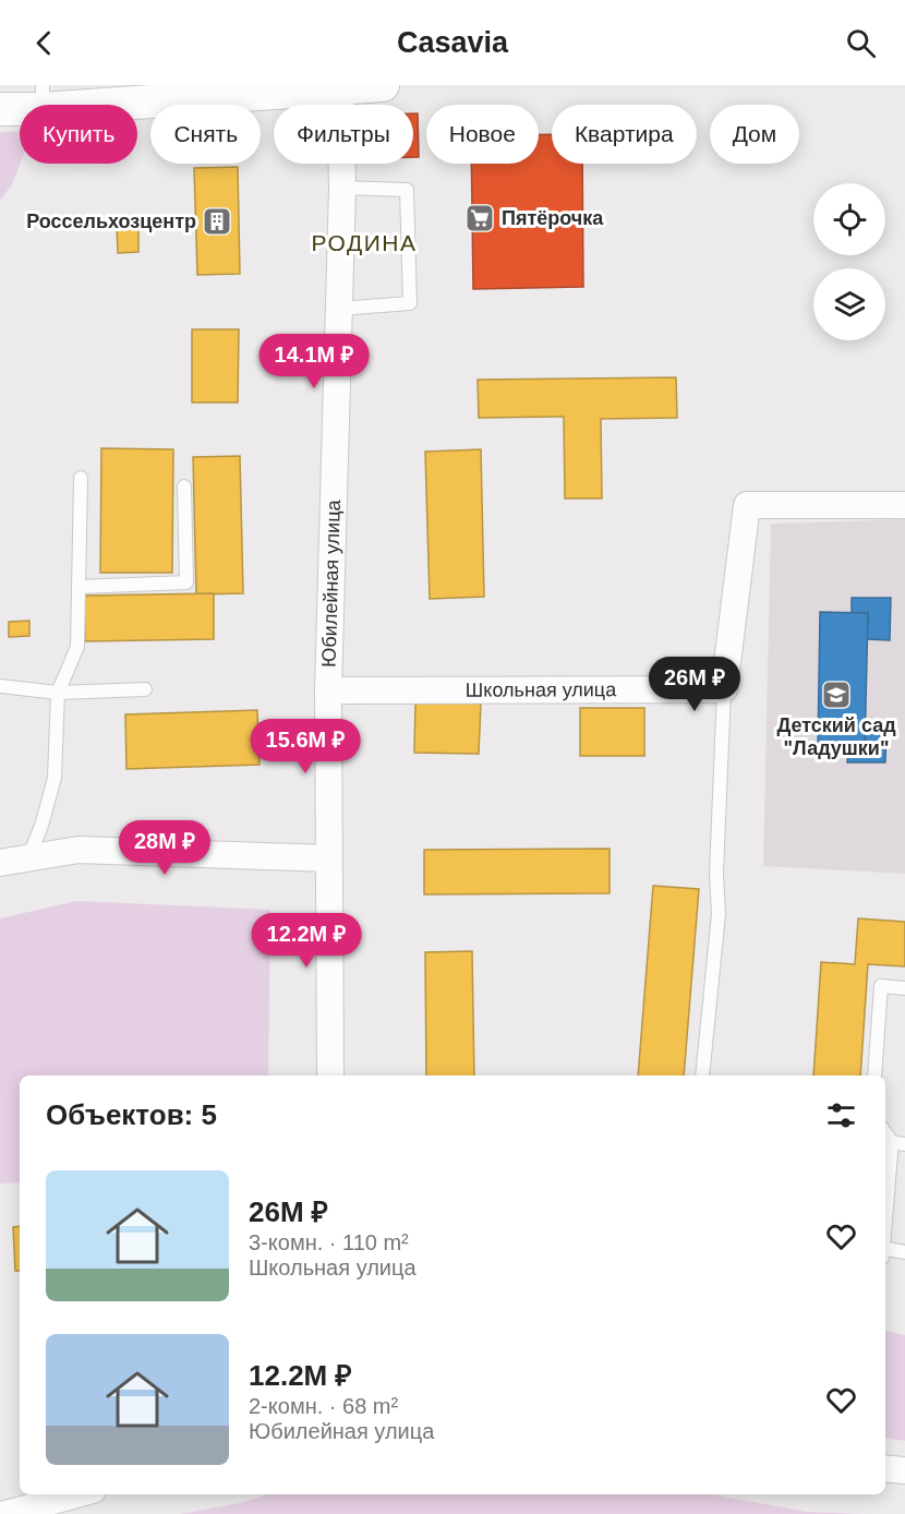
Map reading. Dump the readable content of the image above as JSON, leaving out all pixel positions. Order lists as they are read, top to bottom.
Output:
{
  "streets": {
    "street": ["Юбилейная улица", "Школьная улица"]
  },
  "crossings": [
    ["Юбилейная улица", "Школьная улица"]
  ],
  "districts": ["РОДИНА"],
  "places": {
    "supermarket": ["Пятёрочка"],
    "building": ["Россельхозцентр"],
    "school or university": ["Детский сад \"Ладушки\""]
  },
  "page": {
    "header": "Casavia",
    "chip": [
      "Купить",
      "Снять",
      "Фильтры",
      "Новое",
      "Квартира",
      "Дом"
    ],
    "price": [
      "14.1M ₽",
      "26M ₽",
      "15.6M ₽",
      "28M ₽",
      "12.2M ₽"
    ],
    "heading": "Объектов: 5",
    "list": [
      {
        "name": "26M ₽",
        "note": "3-комн. · 110 m² · Школьная улица"
      },
      {
        "name": "12.2M ₽",
        "note": "2-комн. · 68 m² · Юбилейная улица"
      }
    ]
  }
}
